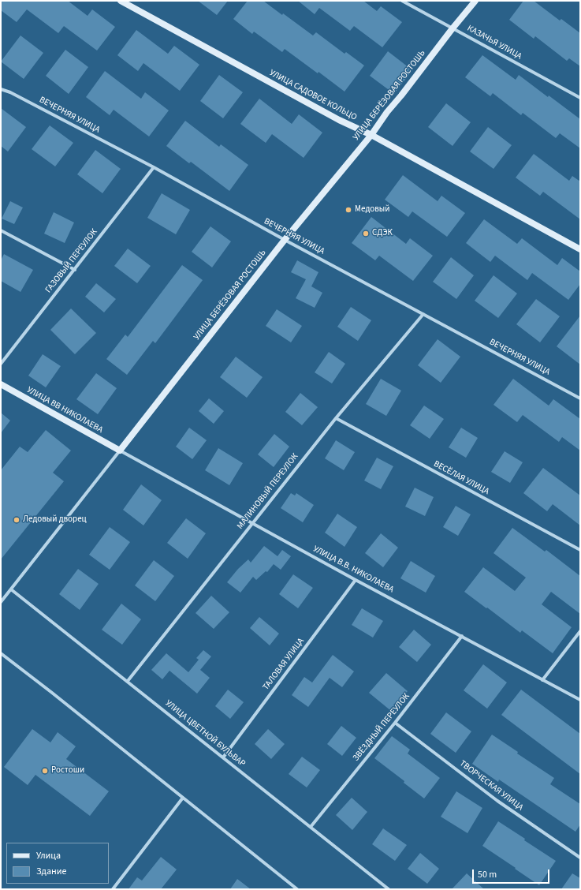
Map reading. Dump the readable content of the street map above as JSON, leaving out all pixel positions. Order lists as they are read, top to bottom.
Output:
{
  "streets": {
    "street": [
      "КАЗАЧЬЯ УЛИЦА",
      "УЛИЦА САДОВОЕ КОЛЬЦО",
      "УЛИЦА БЕРЁЗОВАЯ РОСТОШЬ",
      "ВЕЧЕРНЯЯ УЛИЦА",
      "ГАЗОВЫЙ ПЕРЕУЛОК",
      "УЛИЦА ВВ НИКОЛАЕВА",
      "ВЕСЁЛАЯ УЛИЦА",
      "МАЛИНОВЫЙ ПЕРЕУЛОК",
      "УЛИЦА В.В. НИКОЛАЕВА",
      "ТАЛОВАЯ УЛИЦА",
      "ЗВЁЗДНЫЙ ПЕРЕУЛОК",
      "УЛИЦА ЦВЕТНОЙ БУЛЬВАР",
      "ТВОРЧЕСКАЯ УЛИЦА"
    ]
  },
  "crossings": [
    ["КАЗАЧЬЯ УЛИЦА", "УЛИЦА БЕРЁЗОВАЯ РОСТОШЬ"],
    ["УЛИЦА САДОВОЕ КОЛЬЦО", "УЛИЦА БЕРЁЗОВАЯ РОСТОШЬ"],
    ["УЛИЦА БЕРЁЗОВАЯ РОСТОШЬ", "ВЕЧЕРНЯЯ УЛИЦА"],
    ["УЛИЦА БЕРЁЗОВАЯ РОСТОШЬ", "УЛИЦА ВВ НИКОЛАЕВА"],
    ["УЛИЦА БЕРЁЗОВАЯ РОСТОШЬ", "УЛИЦА В.В. НИКОЛАЕВА"],
    ["УЛИЦА БЕРЁЗОВАЯ РОСТОШЬ", "УЛИЦА ЦВЕТНОЙ БУЛЬВАР"],
    ["ВЕЧЕРНЯЯ УЛИЦА", "ГАЗОВЫЙ ПЕРЕУЛОК"],
    ["ВЕЧЕРНЯЯ УЛИЦА", "МАЛИНОВЫЙ ПЕРЕУЛОК"],
    ["УЛИЦА ВВ НИКОЛАЕВА", "УЛИЦА В.В. НИКОЛАЕВА"],
    ["ВЕСЁЛАЯ УЛИЦА", "МАЛИНОВЫЙ ПЕРЕУЛОК"],
    ["МАЛИНОВЫЙ ПЕРЕУЛОК", "УЛИЦА В.В. НИКОЛАЕВА"],
    ["МАЛИНОВЫЙ ПЕРЕУЛОК", "УЛИЦА ЦВЕТНОЙ БУЛЬВАР"],
    ["УЛИЦА В.В. НИКОЛАЕВА", "ТАЛОВАЯ УЛИЦА"],
    ["УЛИЦА В.В. НИКОЛАЕВА", "ЗВЁЗДНЫЙ ПЕРЕУЛОК"],
    ["ТАЛОВАЯ УЛИЦА", "УЛИЦА ЦВЕТНОЙ БУЛЬВАР"],
    ["ЗВЁЗДНЫЙ ПЕРЕУЛОК", "УЛИЦА ЦВЕТНОЙ БУЛЬВАР"],
    ["ЗВЁЗДНЫЙ ПЕРЕУЛОК", "ТВОРЧЕСКАЯ УЛИЦА"]
  ],
  "places": [
    "Медовый",
    "СДЭК",
    "Ледовый дворец",
    "Ростоши"
  ],
  "legend": ["Улица", "Здание"],
  "scale_bar": "50 m"
}
